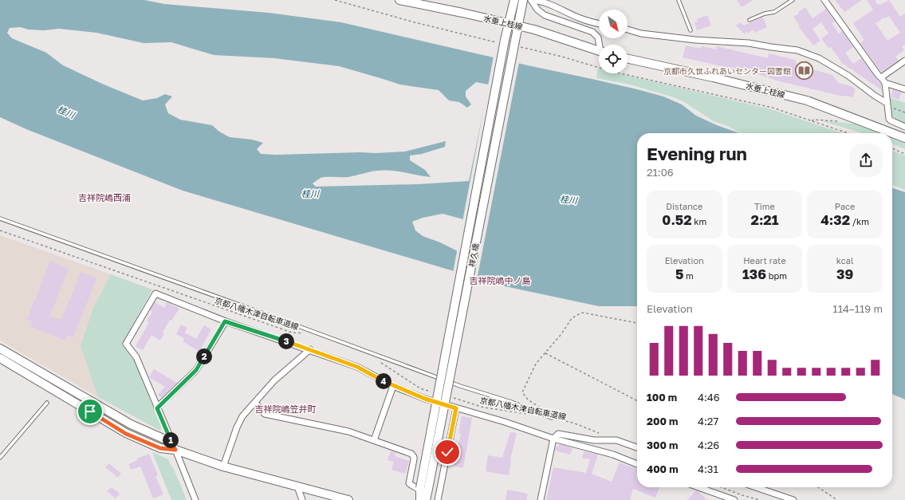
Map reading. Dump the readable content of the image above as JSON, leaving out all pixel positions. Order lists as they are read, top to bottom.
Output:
{
  "streets": {
    "street": ["水垂上桂線", "祥久橋"],
    "path": ["京都八幡木津自転車道線"]
  },
  "crossings": [
    ["水垂上桂線", "祥久橋"]
  ],
  "districts": ["吉祥院嶋西浦", "吉祥院嶋中ノ島", "吉祥院嶋笠井町"],
  "water": ["桂川"],
  "places": {
    "library": ["京都市久世ふれあいセンター図書館"]
  },
  "north": "bottom right",
  "page": {
    "heading": ["Evening run", "21:06"],
    "stats": [
      ["Distance", "0.52 km"],
      ["Time", "2:21"],
      ["Pace", "4:32 /km"],
      ["Elevation", "5 m"],
      ["Heart rate", "136 bpm"],
      ["kcal", "39"]
    ],
    "chart": ["Elevation", "114–119 m"],
    "pins": [
      "3",
      "2",
      "4",
      "1"
    ],
    "list": [
      {
        "name": "100 m",
        "note": "4:46"
      },
      {
        "name": "200 m",
        "note": "4:27"
      },
      {
        "name": "300 m",
        "note": "4:26"
      },
      {
        "name": "400 m",
        "note": "4:31"
      }
    ]
  }
}
